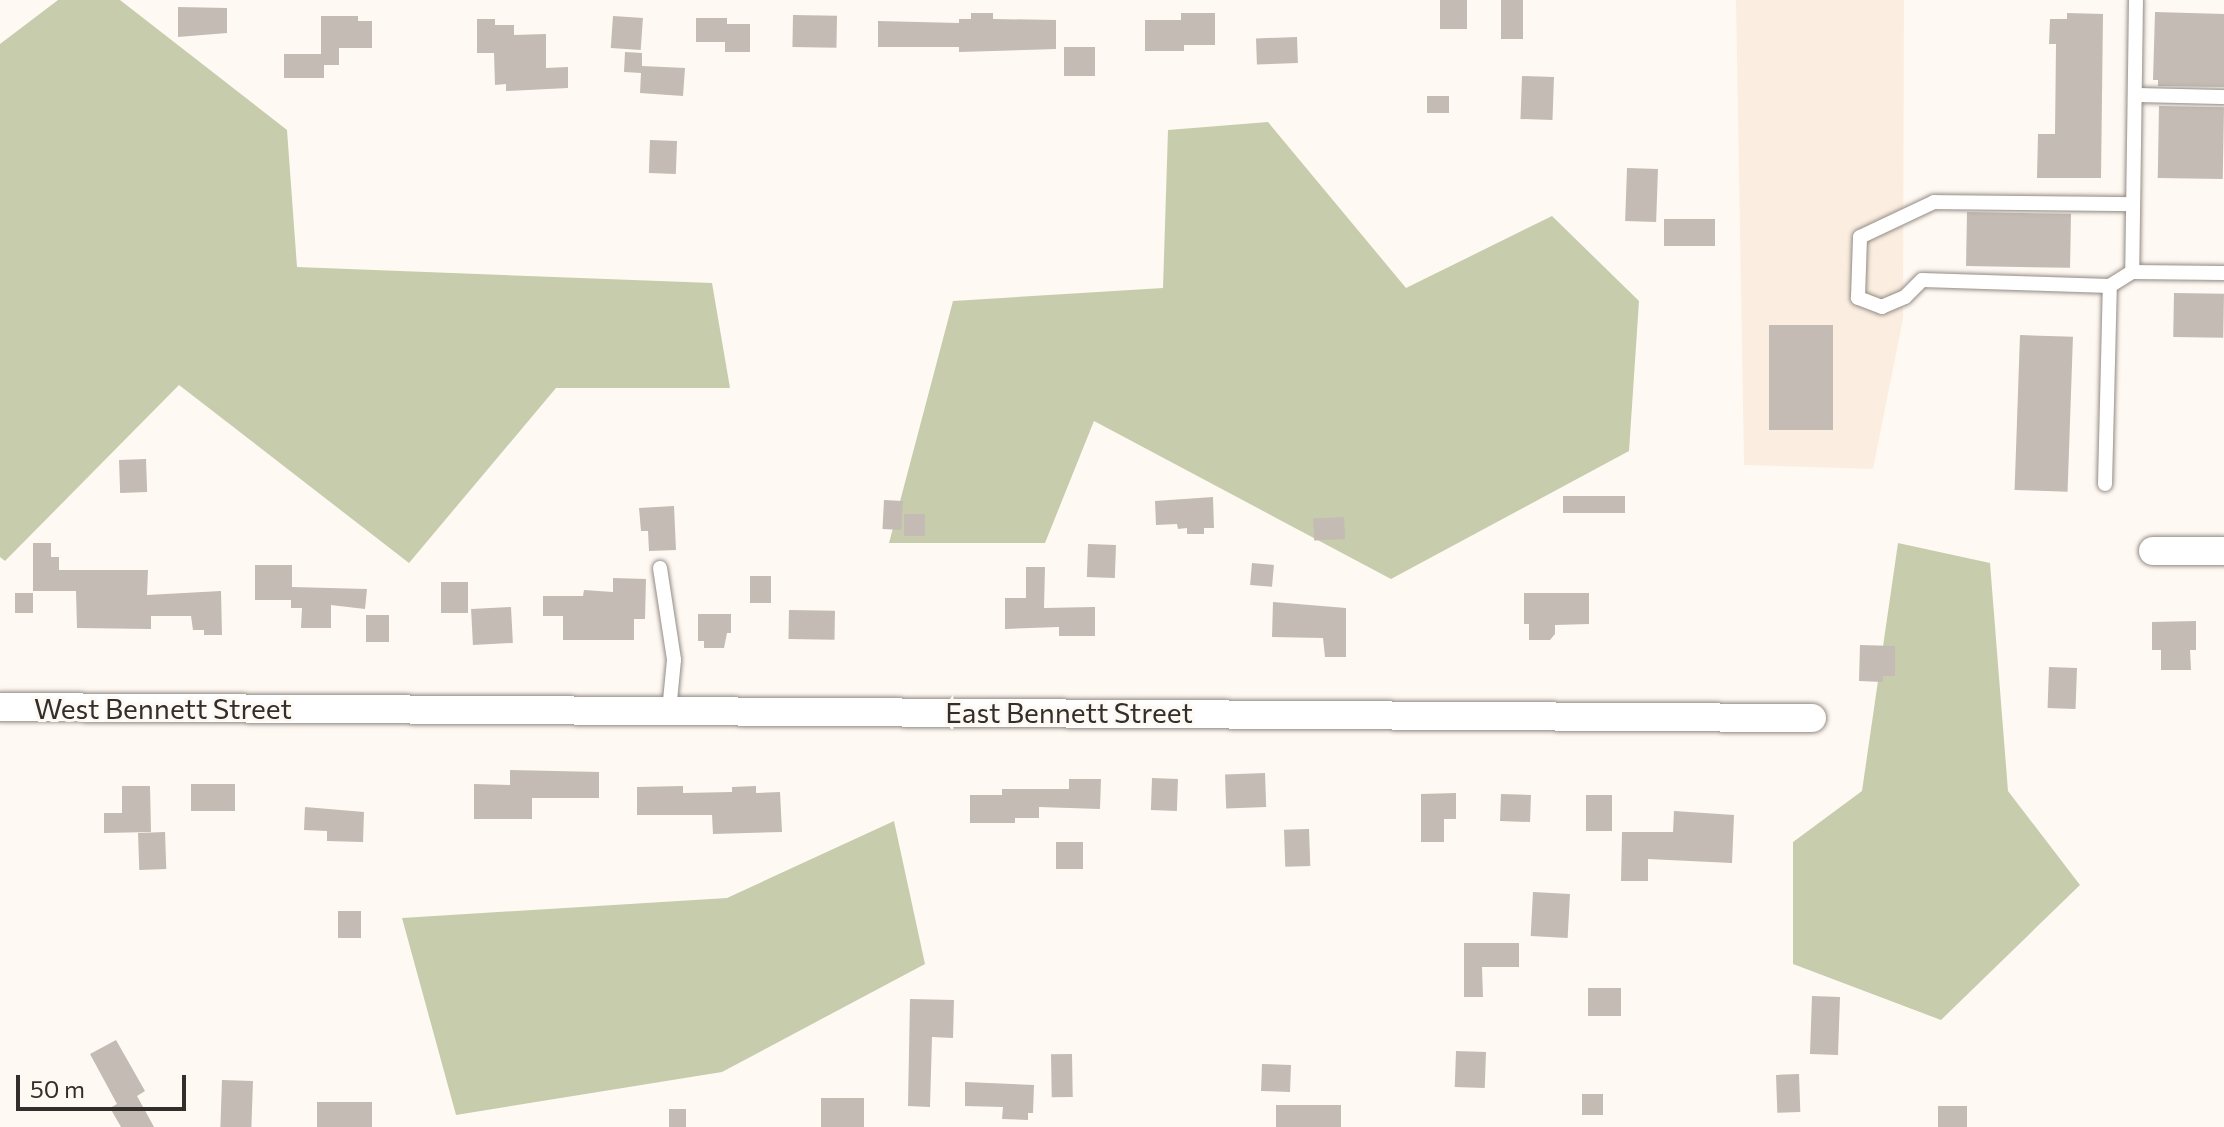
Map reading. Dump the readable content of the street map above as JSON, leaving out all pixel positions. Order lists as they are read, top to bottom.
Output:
{
  "streets": {
    "street": ["West Bennett Street", "East Bennett Street"]
  },
  "crossings": [
    ["West Bennett Street", "East Bennett Street"]
  ],
  "scale_bar": "50 m"
}
